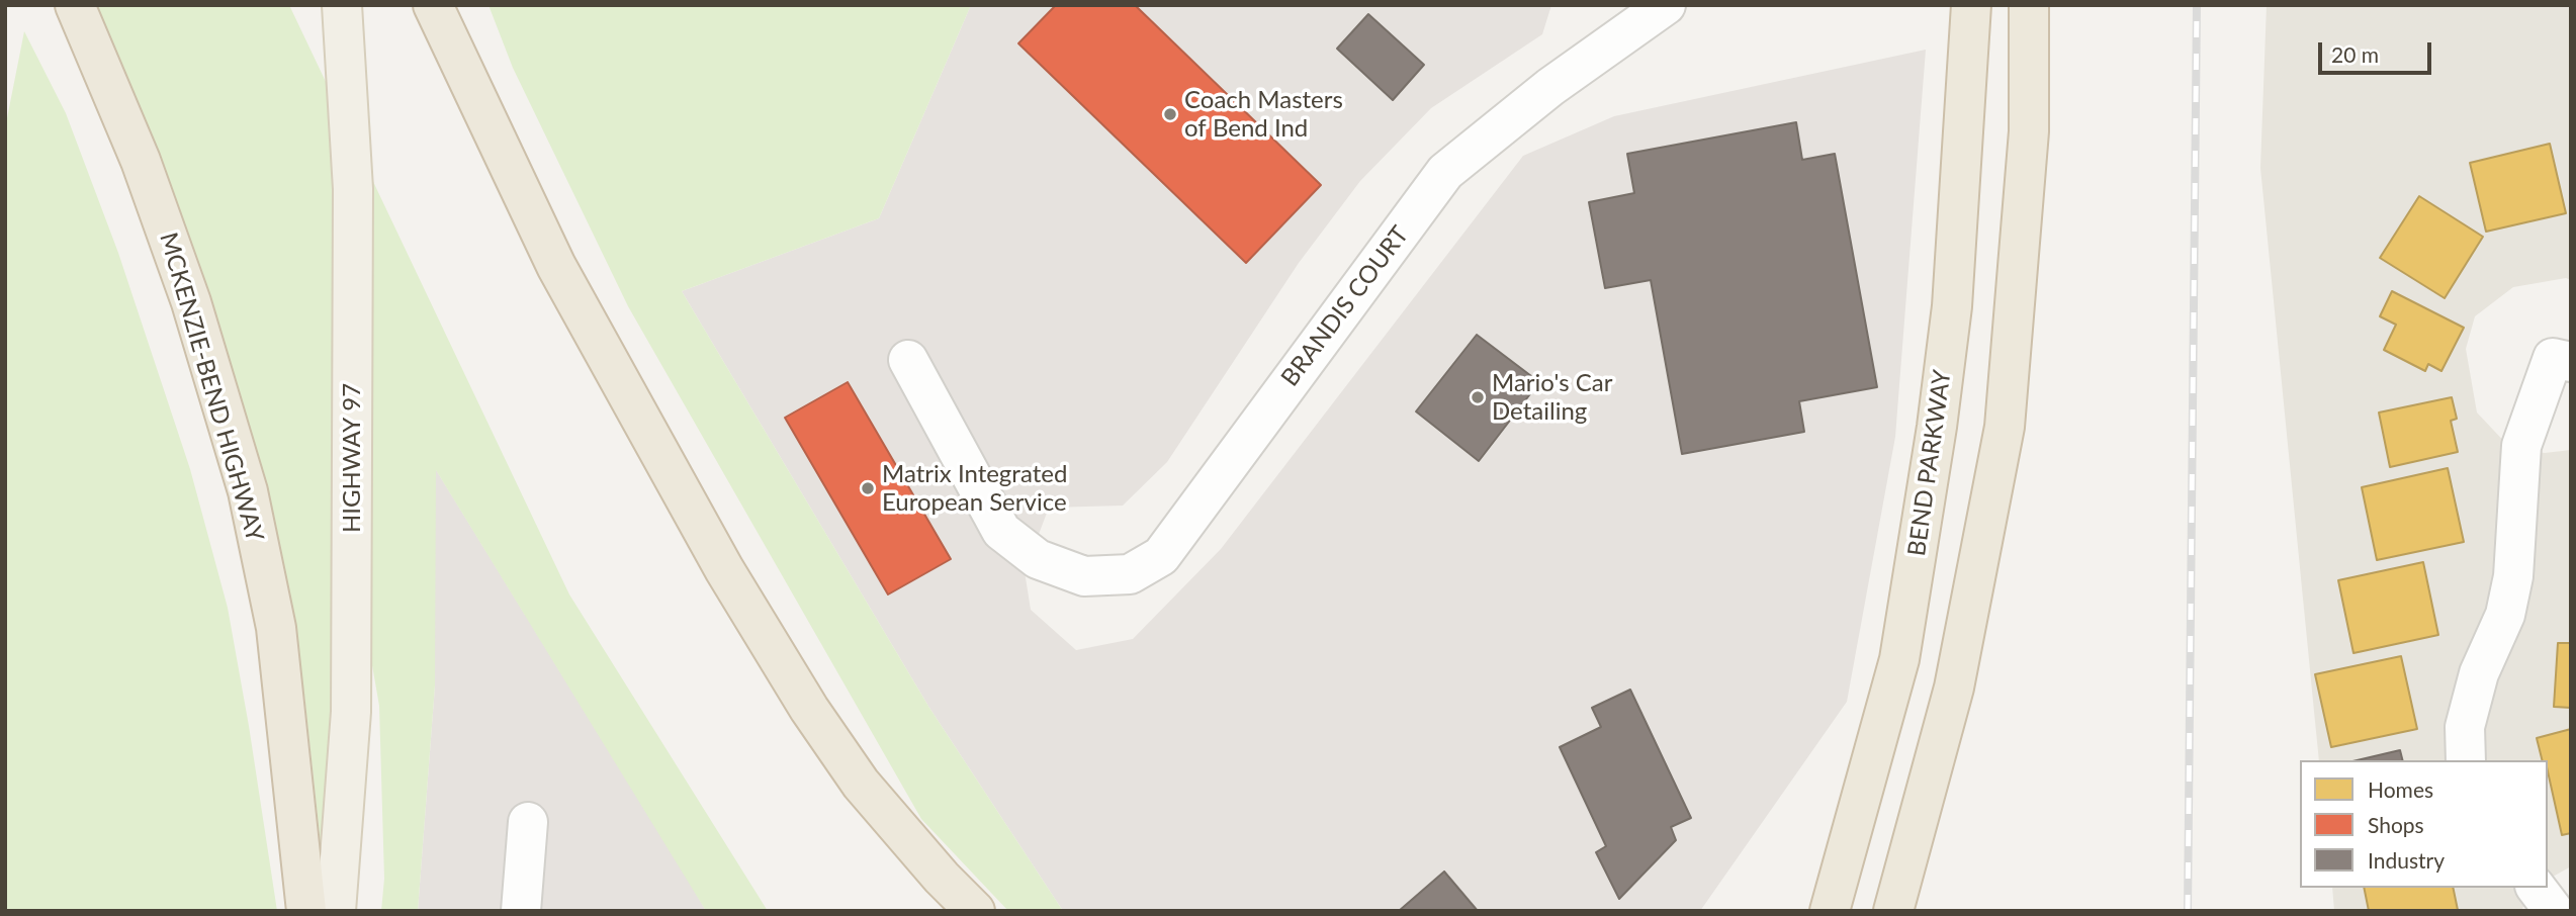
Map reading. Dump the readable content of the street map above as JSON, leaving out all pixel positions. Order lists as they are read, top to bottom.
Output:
{
  "streets": {
    "highway": ["MCKENZIE-BEND HIGHWAY", "BEND PARKWAY"],
    "main road": ["HIGHWAY 97"],
    "street": ["BRANDIS COURT"]
  },
  "places": ["Coach Masters of Bend Ind", "Mario's Car Detailing", "Matrix Integrated European Service"],
  "legend": ["Homes", "Shops", "Industry"],
  "scale_bar": "20 m"
}
